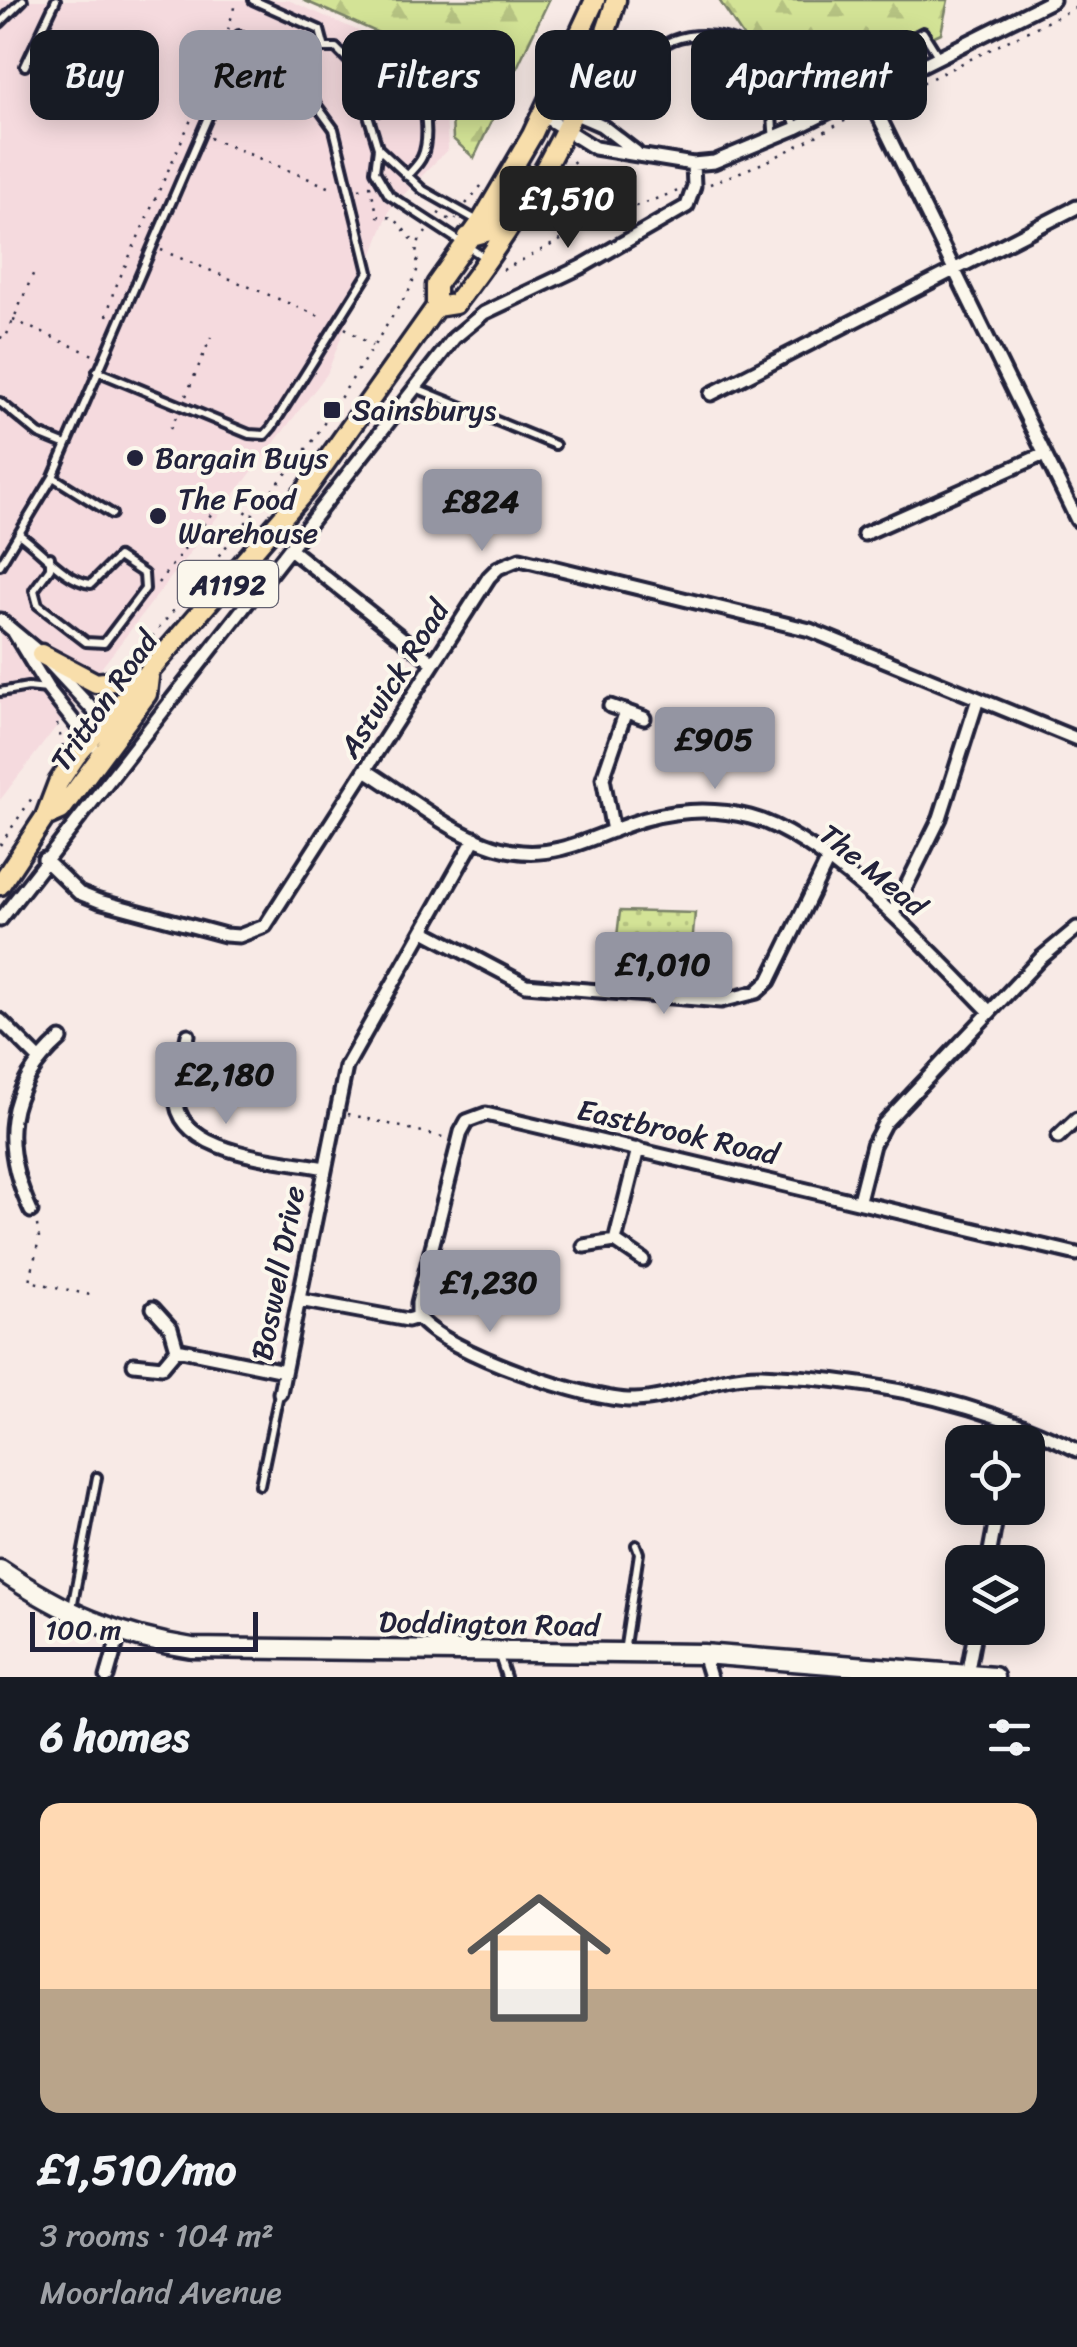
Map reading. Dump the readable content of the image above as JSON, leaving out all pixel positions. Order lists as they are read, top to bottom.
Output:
{
  "streets": {
    "main road": ["A1192", "Tritton Road", "Doddington Road"],
    "street": [
      "Astwick Road",
      "The Mead",
      "Eastbrook Road",
      "Boswell Drive"
    ]
  },
  "crossings": [
    ["Astwick Road", "The Mead"],
    ["The Mead", "Boswell Drive"]
  ],
  "places": {
    "transit": ["Sainsburys"],
    "other": ["Bargain Buys", "The Food Warehouse"]
  },
  "scale_bar": "100 m",
  "page": {
    "chip": [
      "Buy",
      "Rent",
      "Filters",
      "New",
      "Apartment"
    ],
    "price": [
      "£1,510",
      "£824",
      "£905",
      "£1,010",
      "£2,180",
      "£1,230"
    ],
    "scale": "100 m",
    "heading": "6 homes",
    "list": [
      {
        "name": "£1,510/mo",
        "note": "3 rooms · 104 m² · Moorland Avenue"
      }
    ]
  }
}
